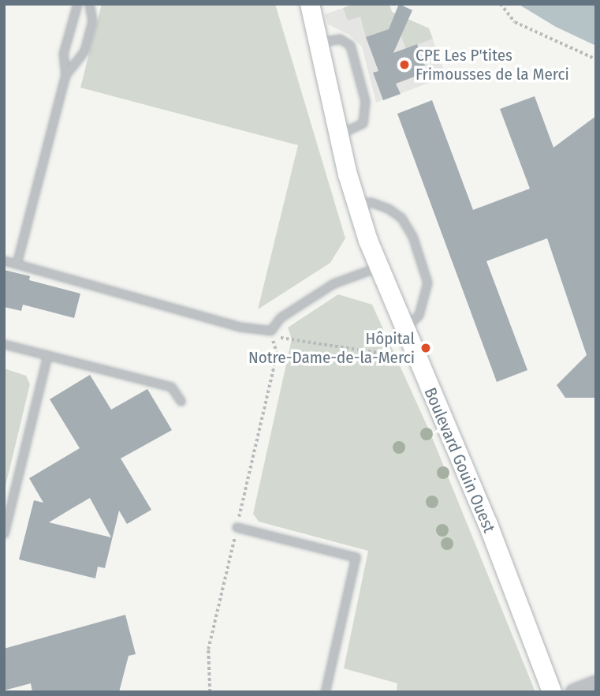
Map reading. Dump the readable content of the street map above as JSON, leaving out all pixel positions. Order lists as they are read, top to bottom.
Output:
{
  "streets": {
    "street": ["Boulevard Gouin Ouest"]
  },
  "places": ["CPE Les P'tites Frimousses de la Merci", "Hôpital Notre-Dame-de-la-Merci"]
}
